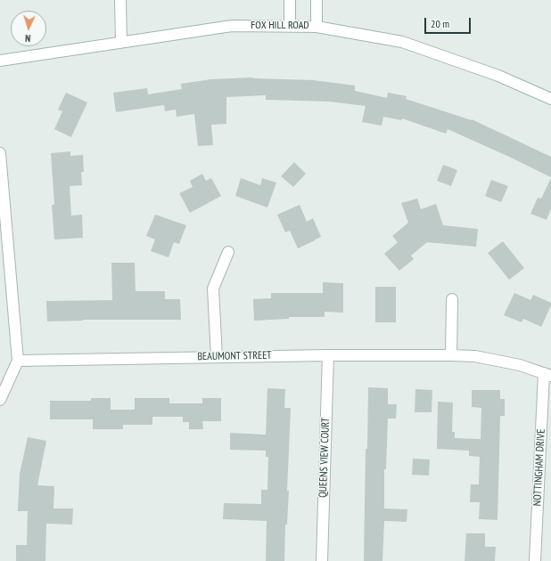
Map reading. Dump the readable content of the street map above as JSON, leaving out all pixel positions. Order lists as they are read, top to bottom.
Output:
{
  "streets": {
    "street": [
      "FOX HILL ROAD",
      "BEAUMONT STREET",
      "QUEENS VIEW COURT",
      "NOTTINGHAM DRIVE"
    ]
  },
  "crossings": [
    ["BEAUMONT STREET", "QUEENS VIEW COURT"],
    ["BEAUMONT STREET", "NOTTINGHAM DRIVE"]
  ],
  "scale_bar": "20 m",
  "north": "bottom"
}
